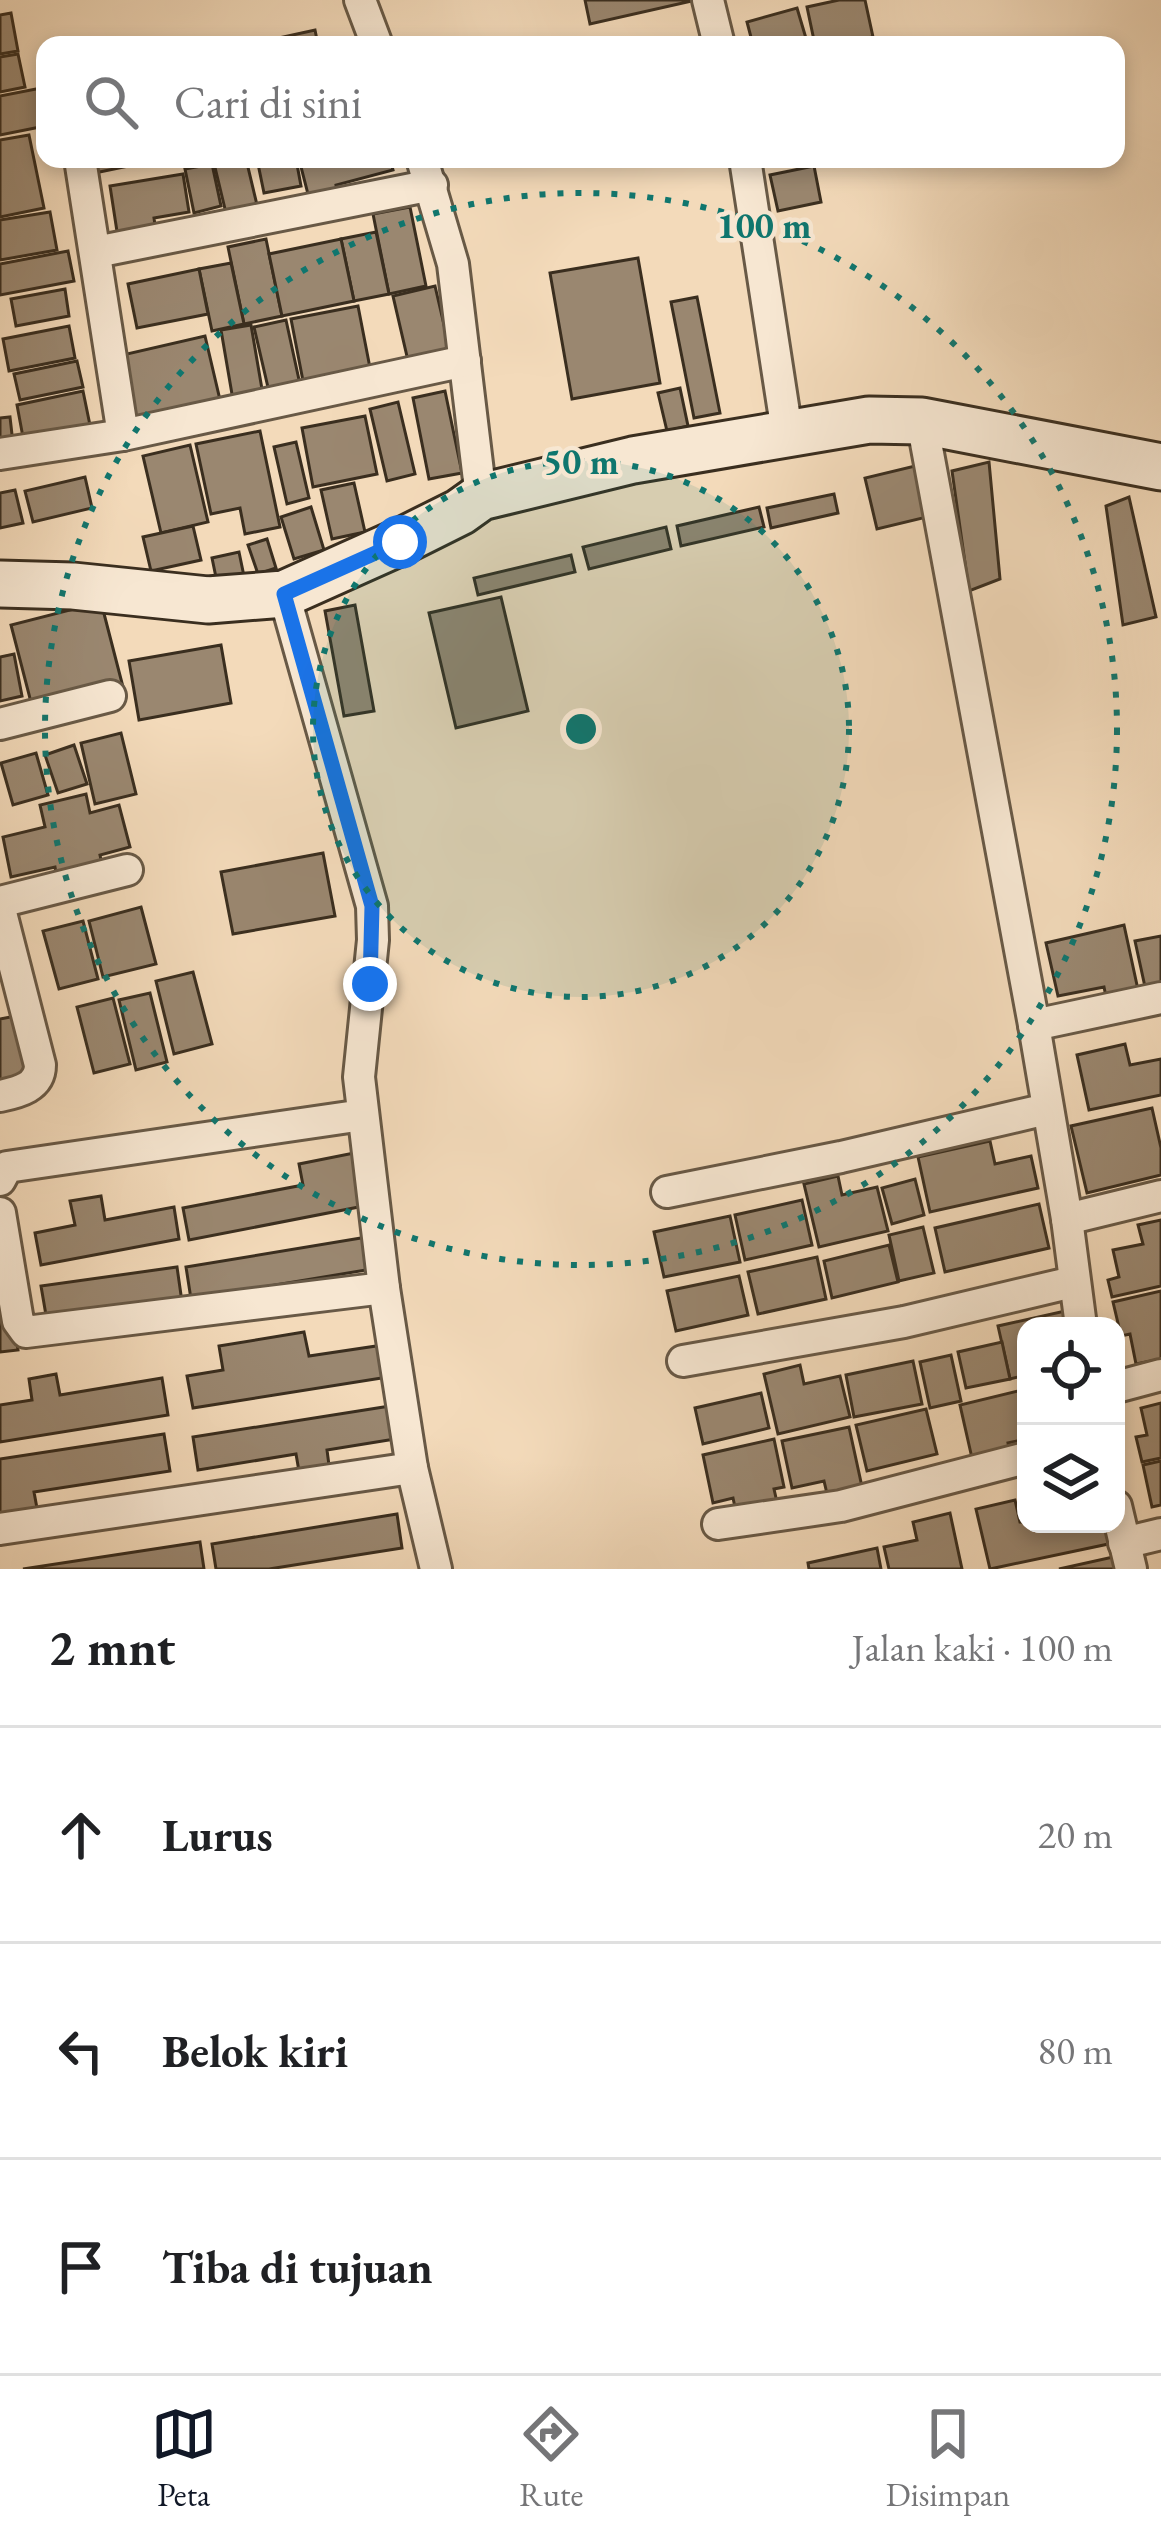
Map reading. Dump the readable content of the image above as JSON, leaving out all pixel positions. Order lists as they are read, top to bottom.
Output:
{
  "page": {
    "search": "Cari di sini",
    "heading": ["2 mnt", "Jalan kaki · 100 m"],
    "list": [
      ["Lurus", "20 m"],
      ["Belok kiri", "80 m"],
      "Tiba di tujuan"
    ],
    "nav": ["Peta", "Rute", "Disimpan"]
  },
  "rings": ["100 m", "50 m"]
}
